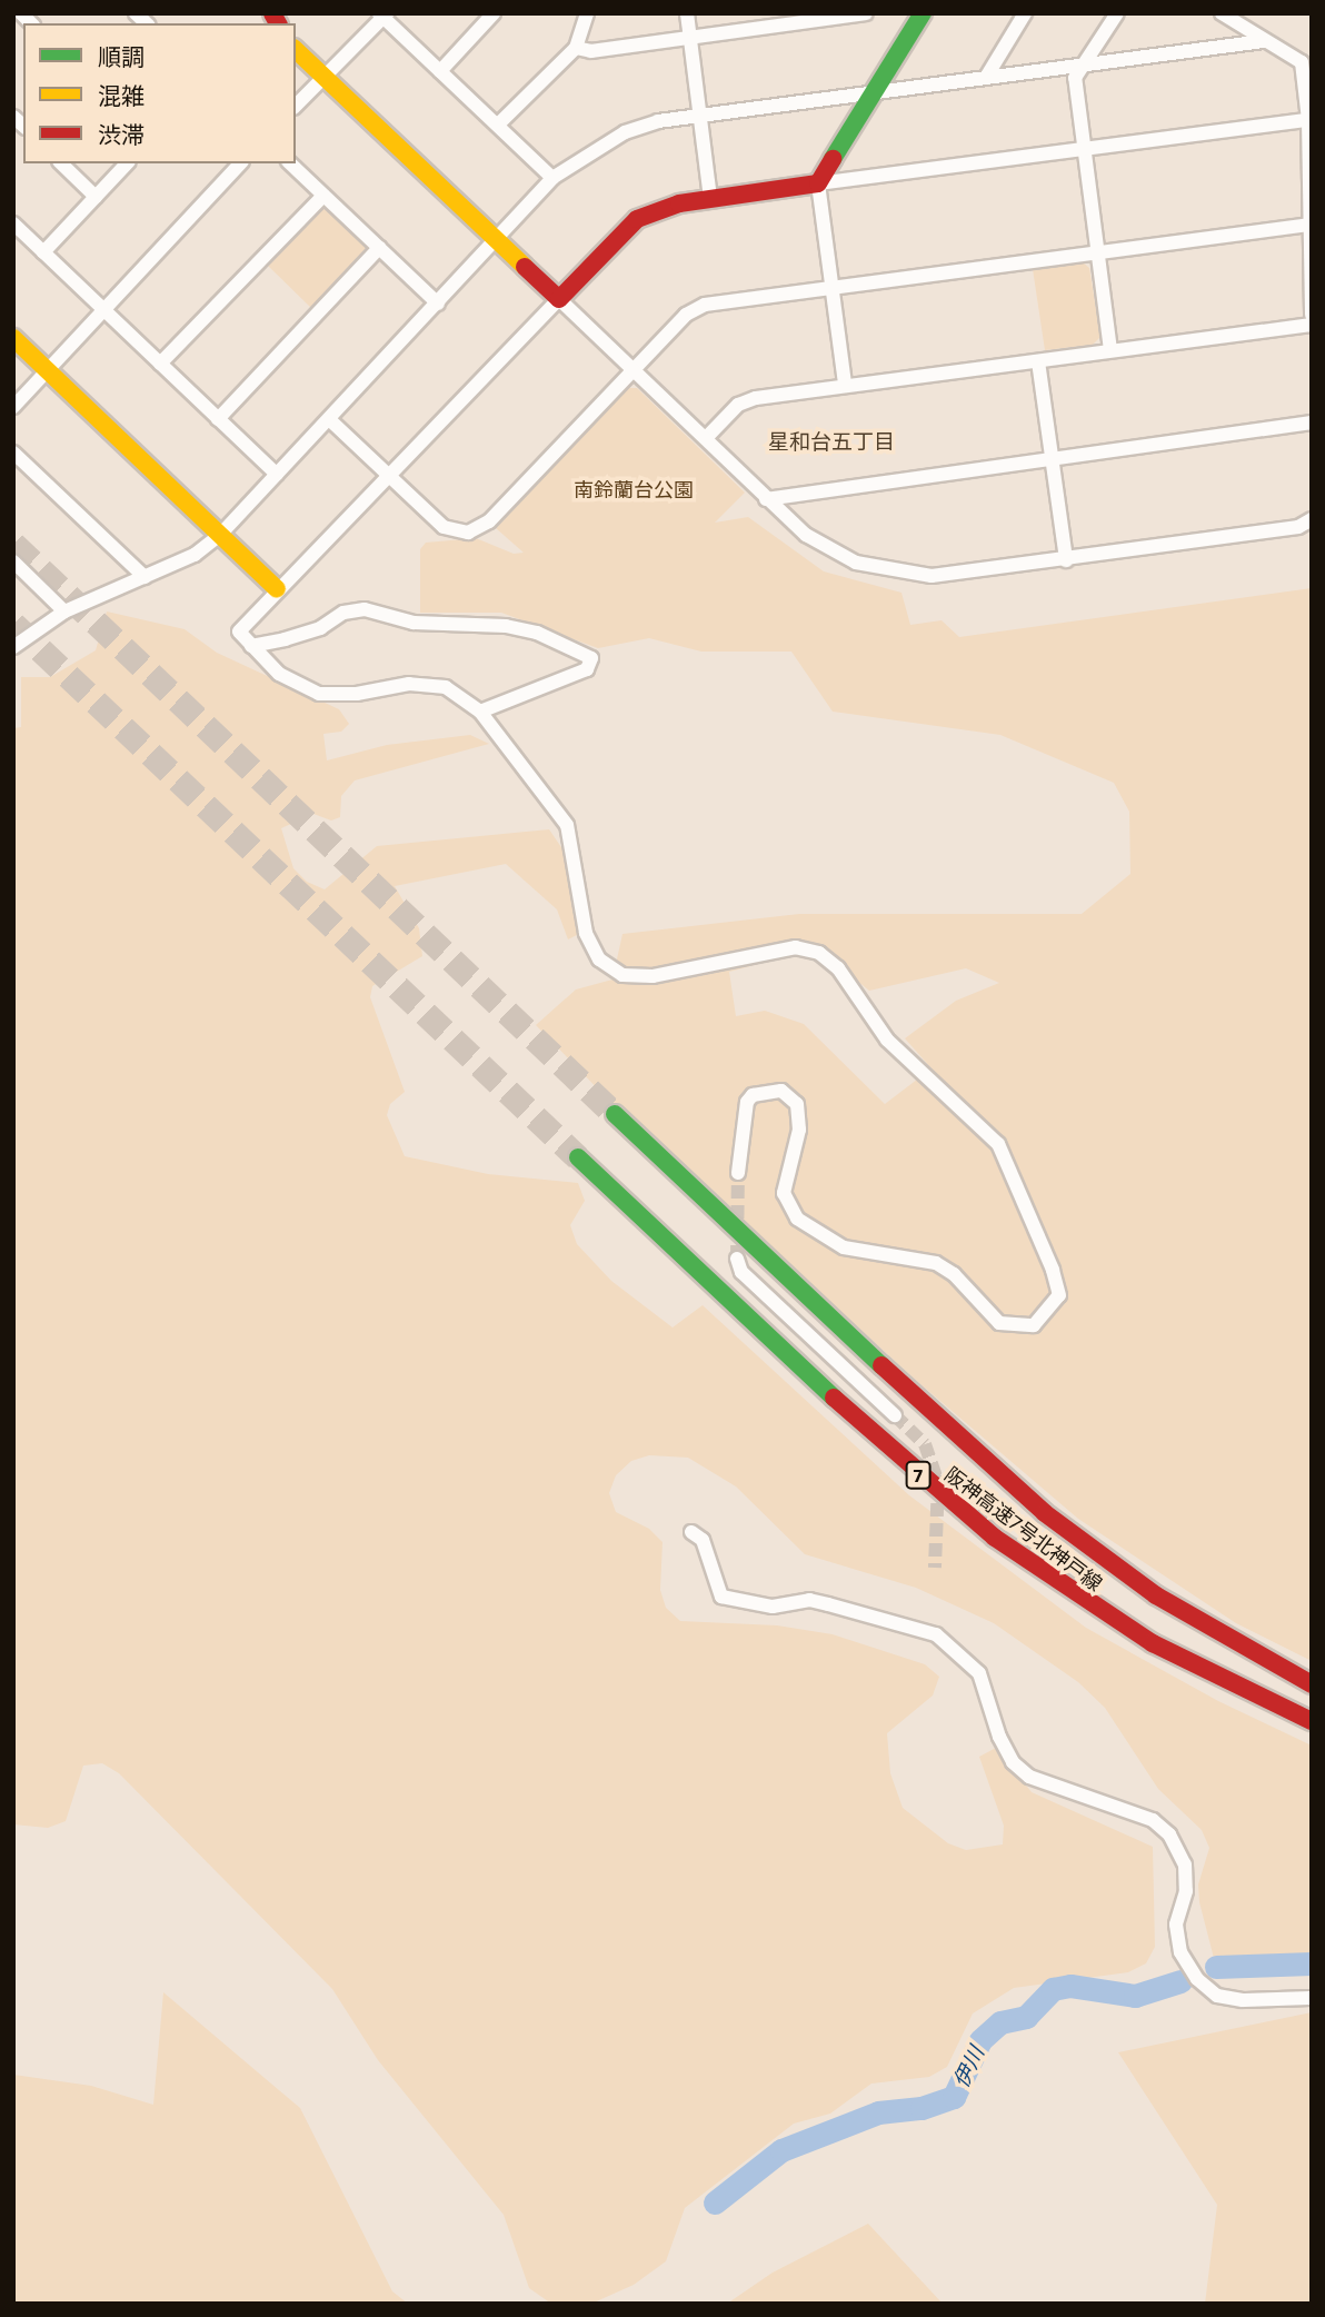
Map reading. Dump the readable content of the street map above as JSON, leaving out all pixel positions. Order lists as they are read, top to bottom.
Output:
{
  "streets": {
    "main road": ["7", "阪神高速7号北神戸線"]
  },
  "districts": ["星和台五丁目"],
  "water": ["伊川"],
  "parks": ["南鈴蘭台公園"],
  "legend": ["順調", "混雑", "渋滞"]
}
